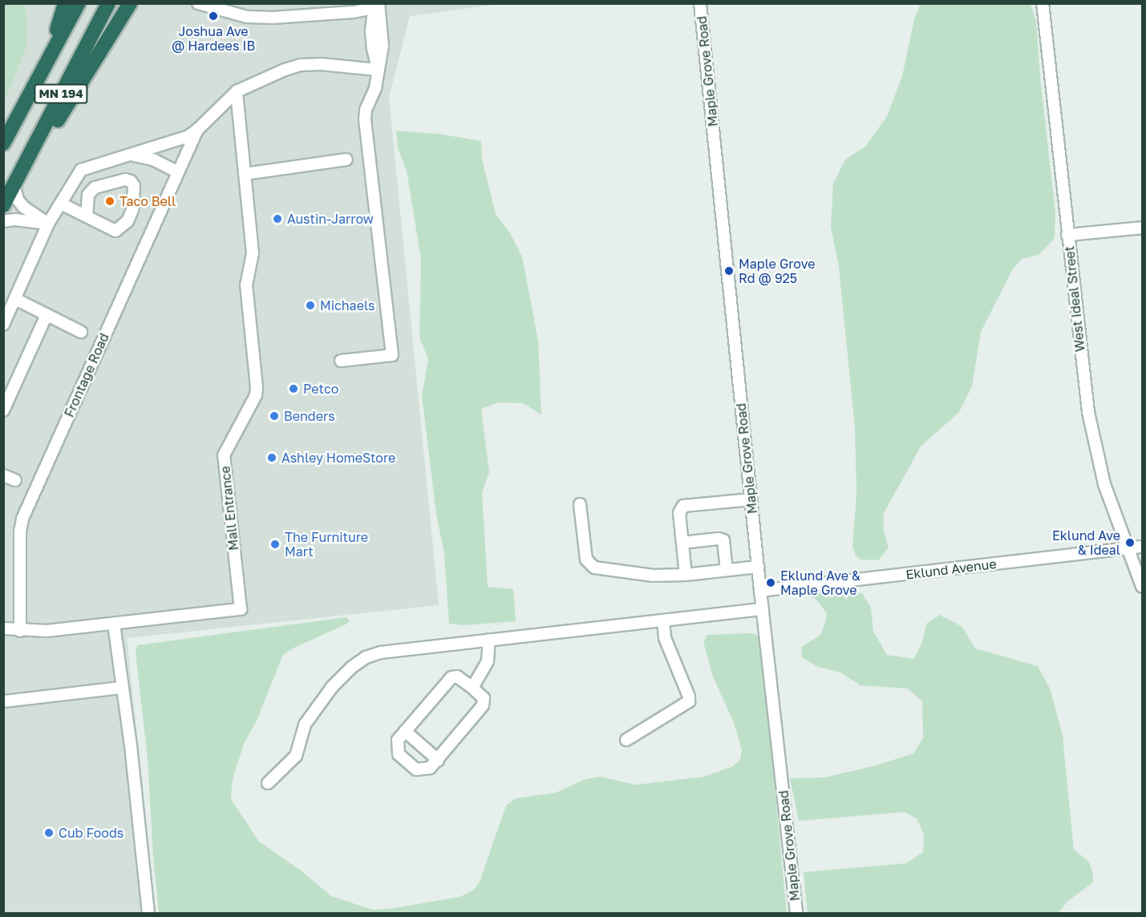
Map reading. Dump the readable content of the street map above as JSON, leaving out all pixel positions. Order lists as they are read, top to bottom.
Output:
{
  "streets": {
    "highway": ["MN 194"],
    "street": [
      "Maple Grove Road",
      "West Ideal Street",
      "Frontage Road",
      "Mall Entrance",
      "Eklund Avenue"
    ]
  },
  "crossings": [
    ["Maple Grove Road", "Eklund Avenue"],
    ["West Ideal Street", "Eklund Avenue"],
    ["Frontage Road", "Mall Entrance"]
  ],
  "places": [
    "Joshua Ave @ Hardees IB",
    "Taco Bell",
    "Austin-Jarrow",
    "Maple Grove Rd @ 925",
    "Michaels",
    "Petco",
    "Benders",
    "Ashley HomeStore",
    "Eklund Ave & Ideal",
    "The Furniture Mart",
    "Eklund Ave & Maple Grove",
    "Cub Foods"
  ]
}
